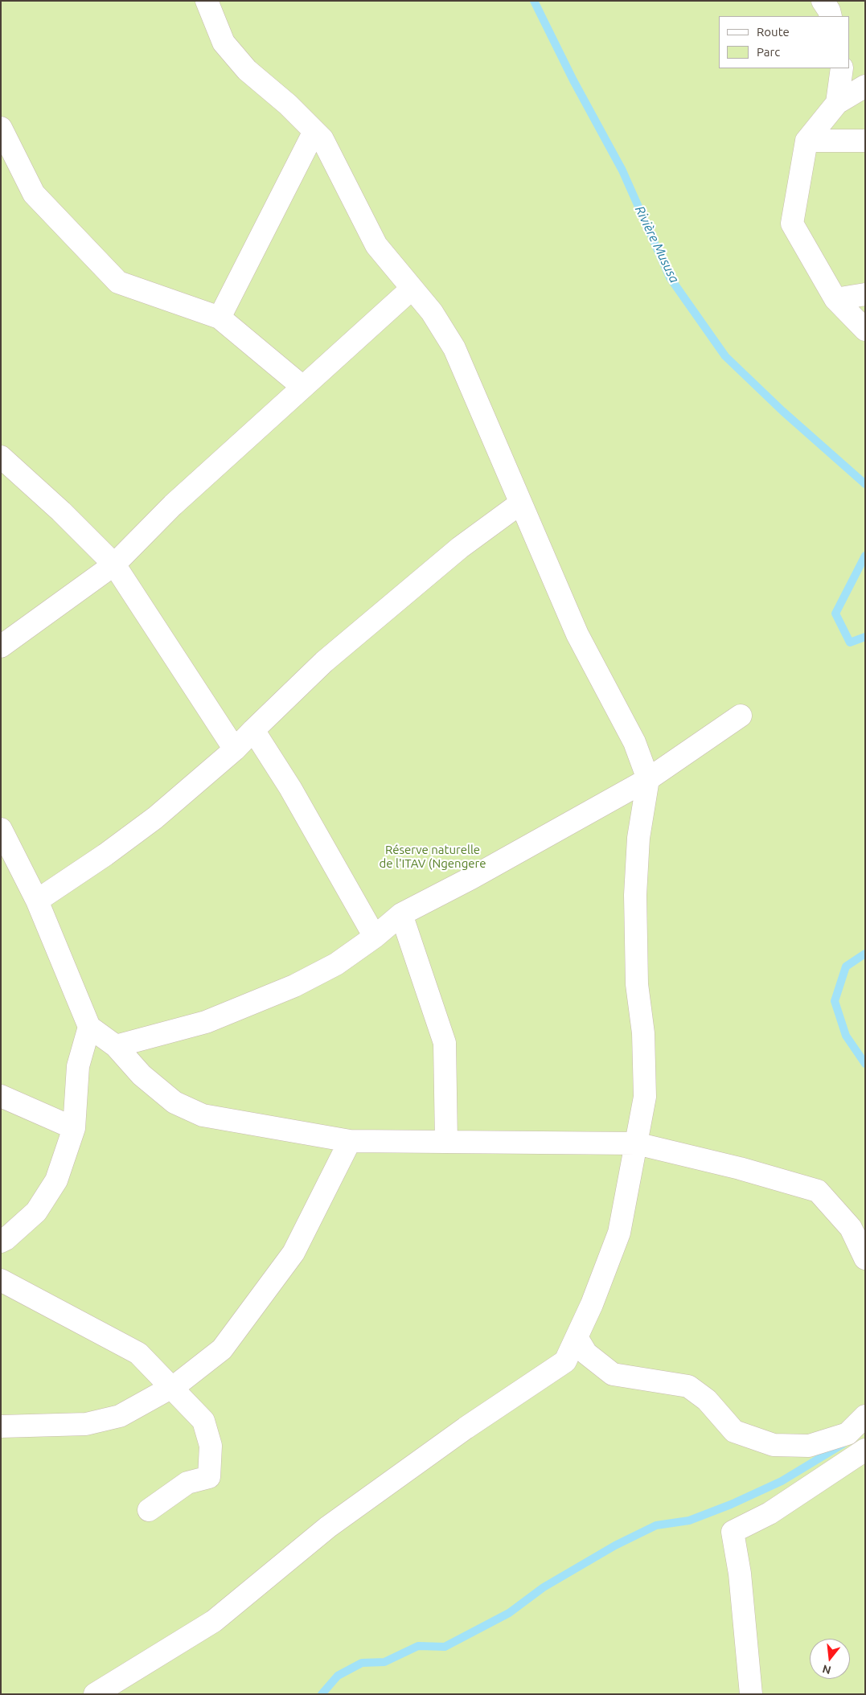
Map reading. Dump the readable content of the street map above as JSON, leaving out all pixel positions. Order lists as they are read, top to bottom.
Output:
{
  "water": ["Rivière Mususa"],
  "parks": ["Réserve naturelle de l'ITAV (Ngengere"],
  "legend": ["Route", "Parc"],
  "north": "bottom"
}
